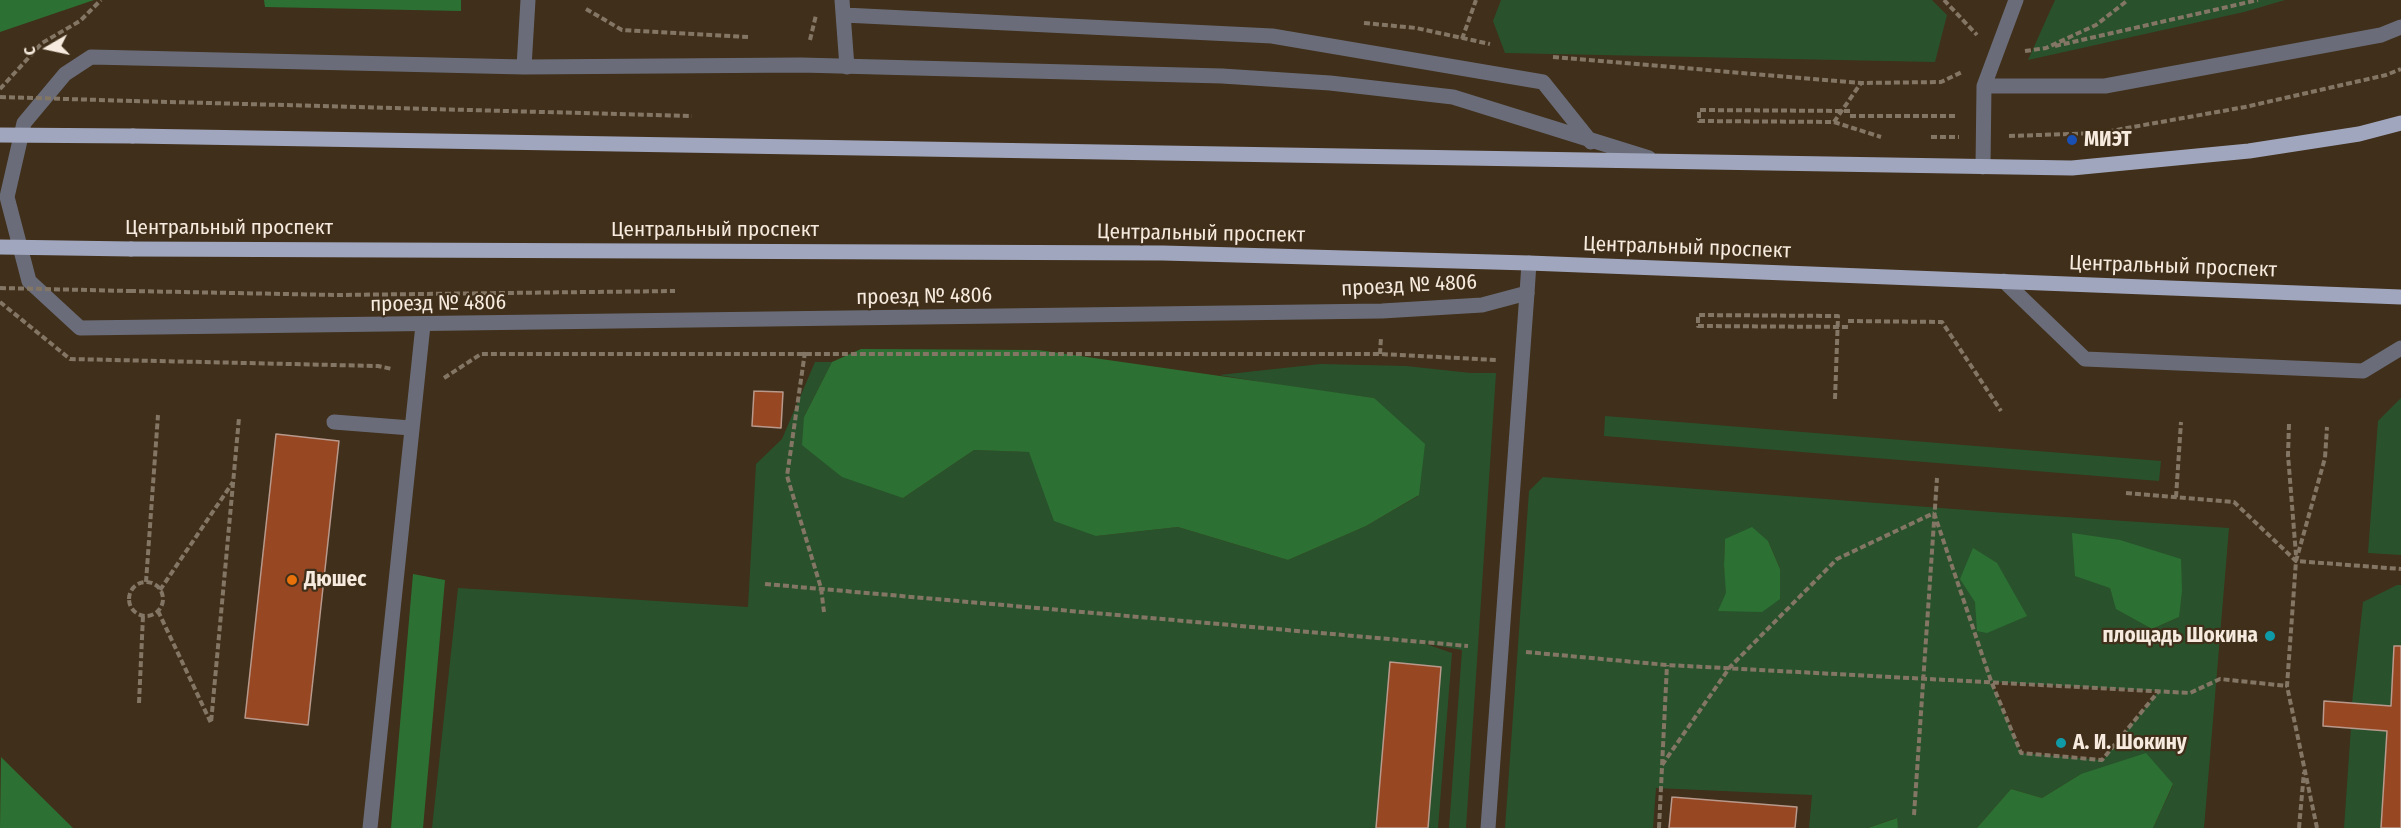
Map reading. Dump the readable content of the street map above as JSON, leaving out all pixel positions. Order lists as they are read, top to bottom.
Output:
{
  "streets": {
    "main road": ["Центральный проспект"],
    "street": ["проезд № 4806"]
  },
  "places": [
    "МИЭТ",
    "Дюшес",
    "площадь Шокина",
    "А. И. Шокину"
  ],
  "north": "left"
}
